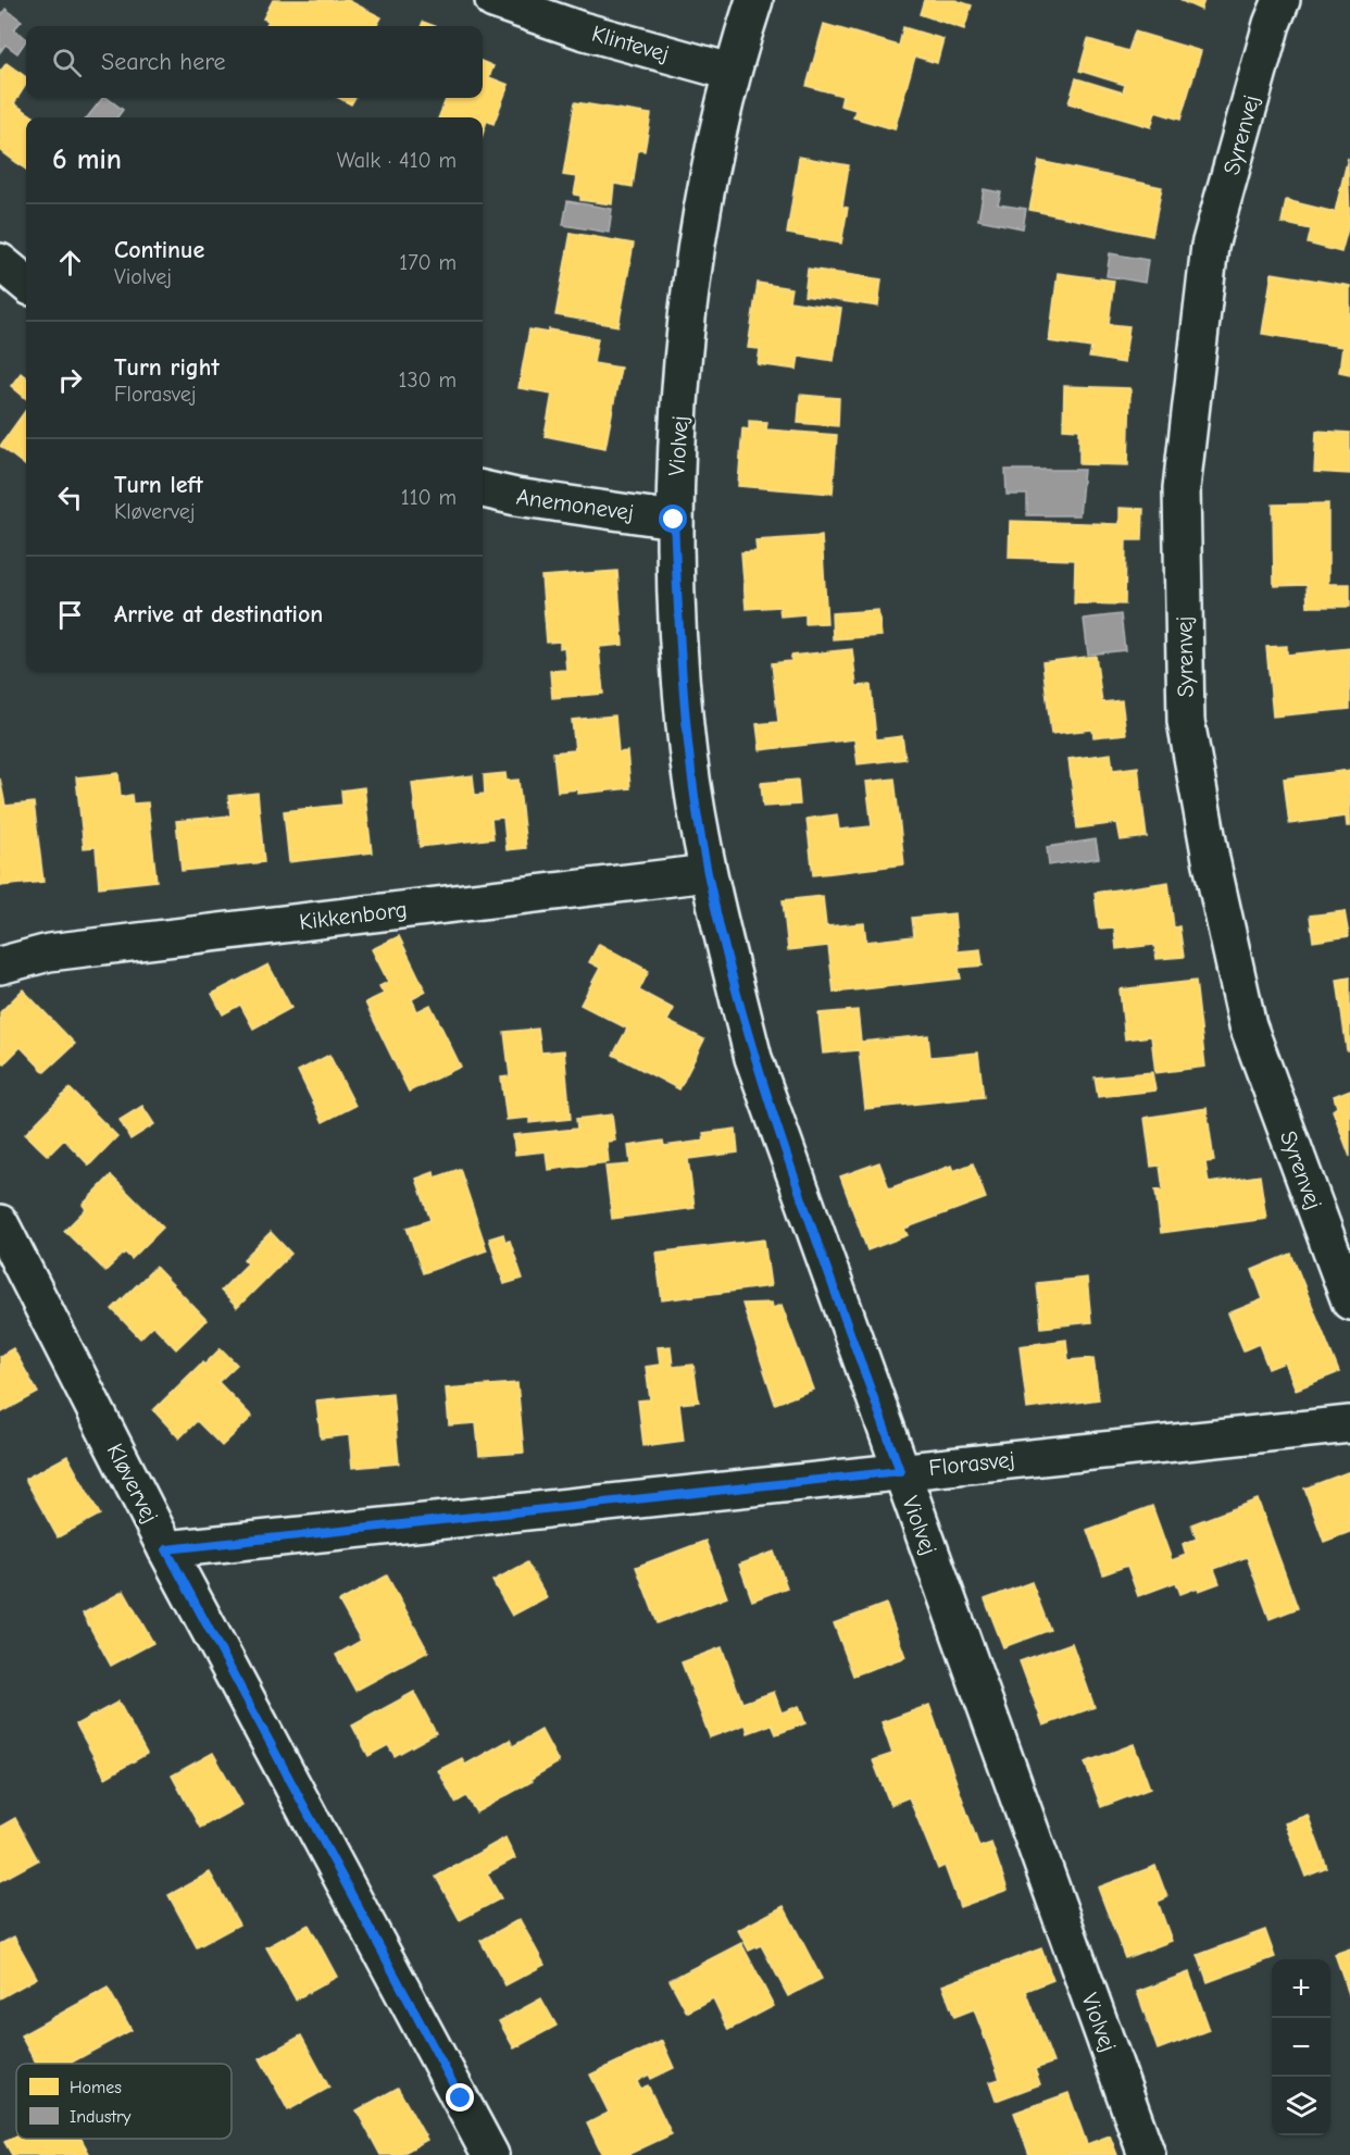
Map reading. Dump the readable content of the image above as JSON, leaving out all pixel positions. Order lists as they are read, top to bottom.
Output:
{
  "streets": {
    "street": [
      "Klintevej",
      "Syrenvej",
      "Violvej",
      "Anemonevej",
      "Kikkenborg",
      "Florasvej",
      "Kløvervej"
    ]
  },
  "crossings": [
    ["Klintevej", "Violvej"],
    ["Violvej", "Anemonevej"],
    ["Violvej", "Kikkenborg"],
    ["Violvej", "Florasvej"],
    ["Florasvej", "Kløvervej"]
  ],
  "legend": ["Homes", "Industry"],
  "page": {
    "search": "Search here",
    "heading": ["6 min", "Walk · 410 m"],
    "list": [
      ["Continue", "Violvej", "170 m"],
      ["Turn right", "Florasvej", "130 m"],
      ["Turn left", "Kløvervej", "110 m"],
      "Arrive at destination"
    ],
    "map_buttons": ["+", "−"]
  }
}
